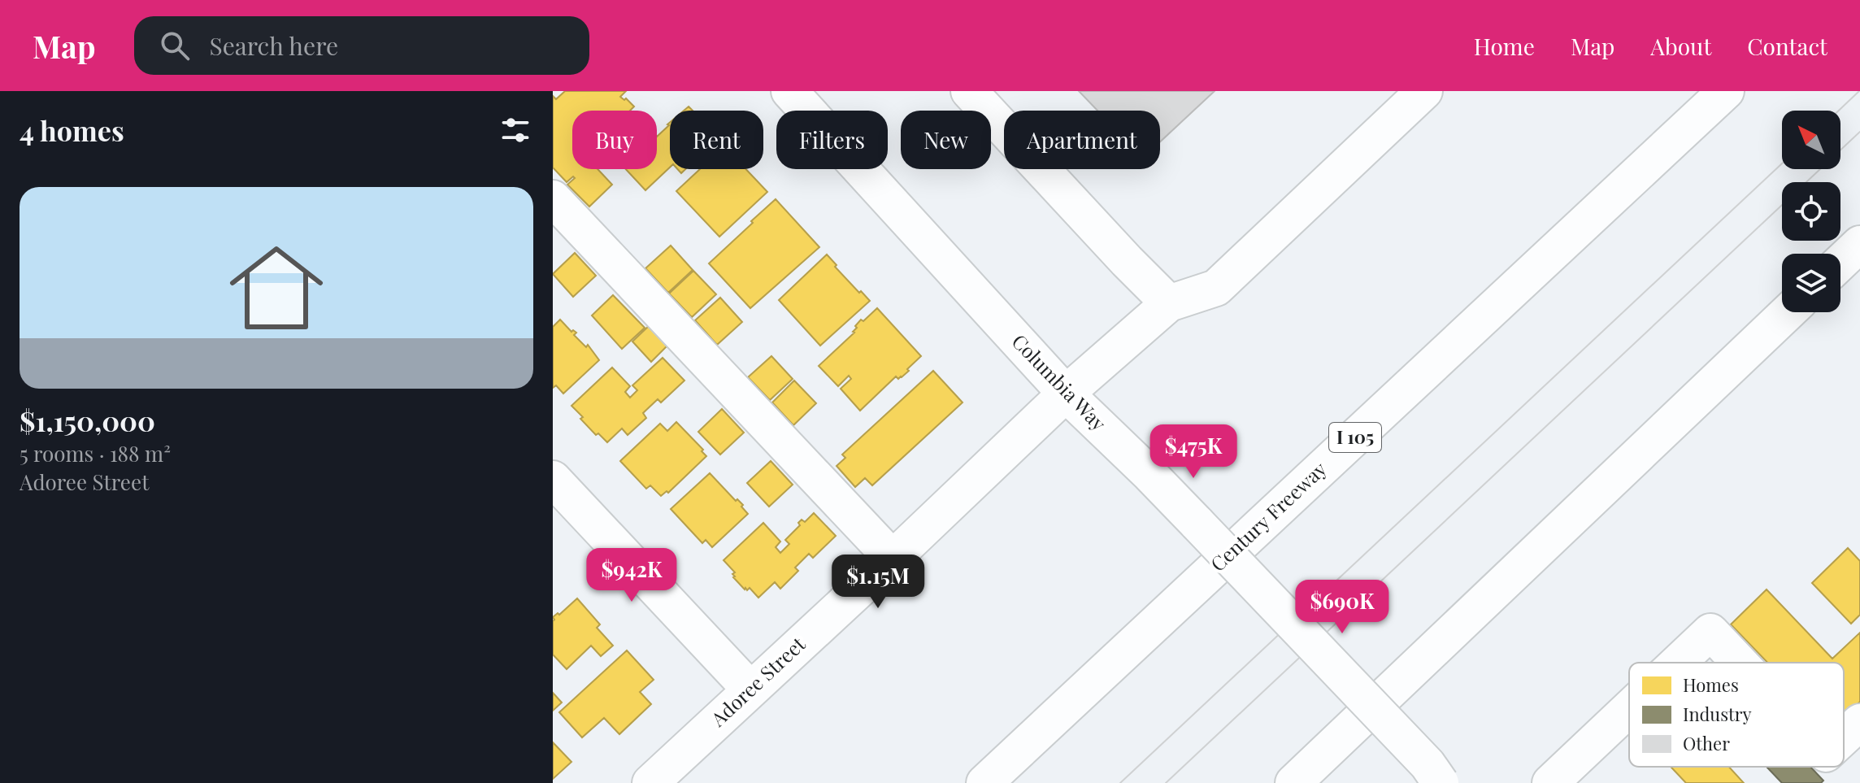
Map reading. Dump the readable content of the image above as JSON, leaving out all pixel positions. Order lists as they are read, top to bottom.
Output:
{
  "streets": {
    "main road": [
      "Columbia Way",
      "I 105",
      "Century Freeway",
      "Adoree Street"
    ]
  },
  "crossings": [
    ["Columbia Way", "Adoree Street"]
  ],
  "legend": ["Homes", "Industry", "Other"],
  "north": "top left",
  "page": {
    "header": "Map",
    "search": "Search here",
    "nav": [
      "Home",
      "Map",
      "About",
      "Contact"
    ],
    "heading": "4 homes",
    "chip": [
      "Buy",
      "Rent",
      "Filters",
      "New",
      "Apartment"
    ],
    "list": [
      {
        "name": "$1,150,000",
        "note": "5 rooms · 188 m² · Adoree Street"
      }
    ],
    "price": [
      "$475K",
      "$942K",
      "$1.15M",
      "$690K"
    ]
  }
}
